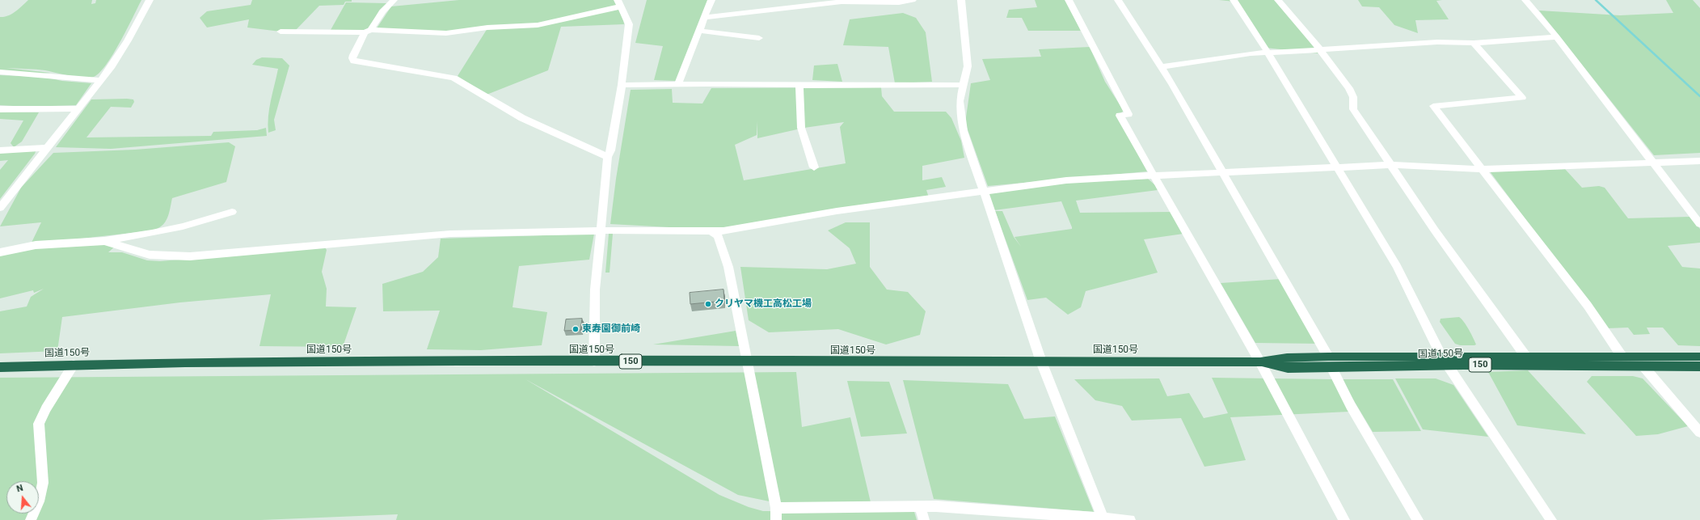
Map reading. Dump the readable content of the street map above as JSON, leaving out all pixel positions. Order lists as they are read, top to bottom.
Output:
{
  "streets": {
    "highway": ["国道150号", "150"]
  },
  "places": ["クリヤマ機工高松工場", "東寿園御前崎"],
  "north": "top"
}
